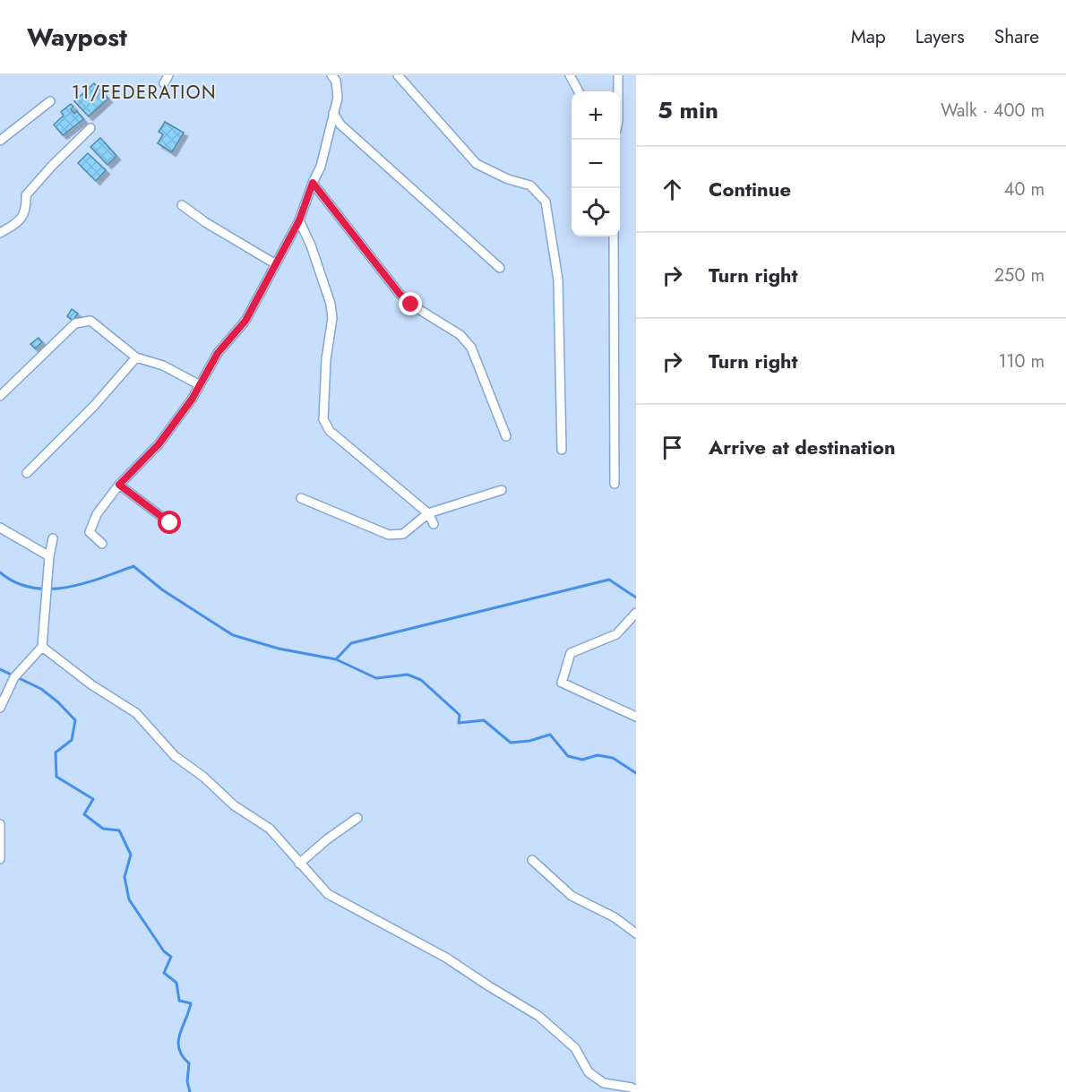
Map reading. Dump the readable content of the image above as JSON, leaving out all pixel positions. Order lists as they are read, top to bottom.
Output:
{
  "districts": ["11/FEDERATION"],
  "page": {
    "header": "Waypost",
    "nav": ["Map", "Layers", "Share"],
    "heading": ["5 min", "Walk · 400 m"],
    "map_buttons": ["+", "−"],
    "list": [
      ["Continue", "40 m"],
      ["Turn right", "250 m"],
      ["Turn right", "110 m"],
      "Arrive at destination"
    ]
  }
}
